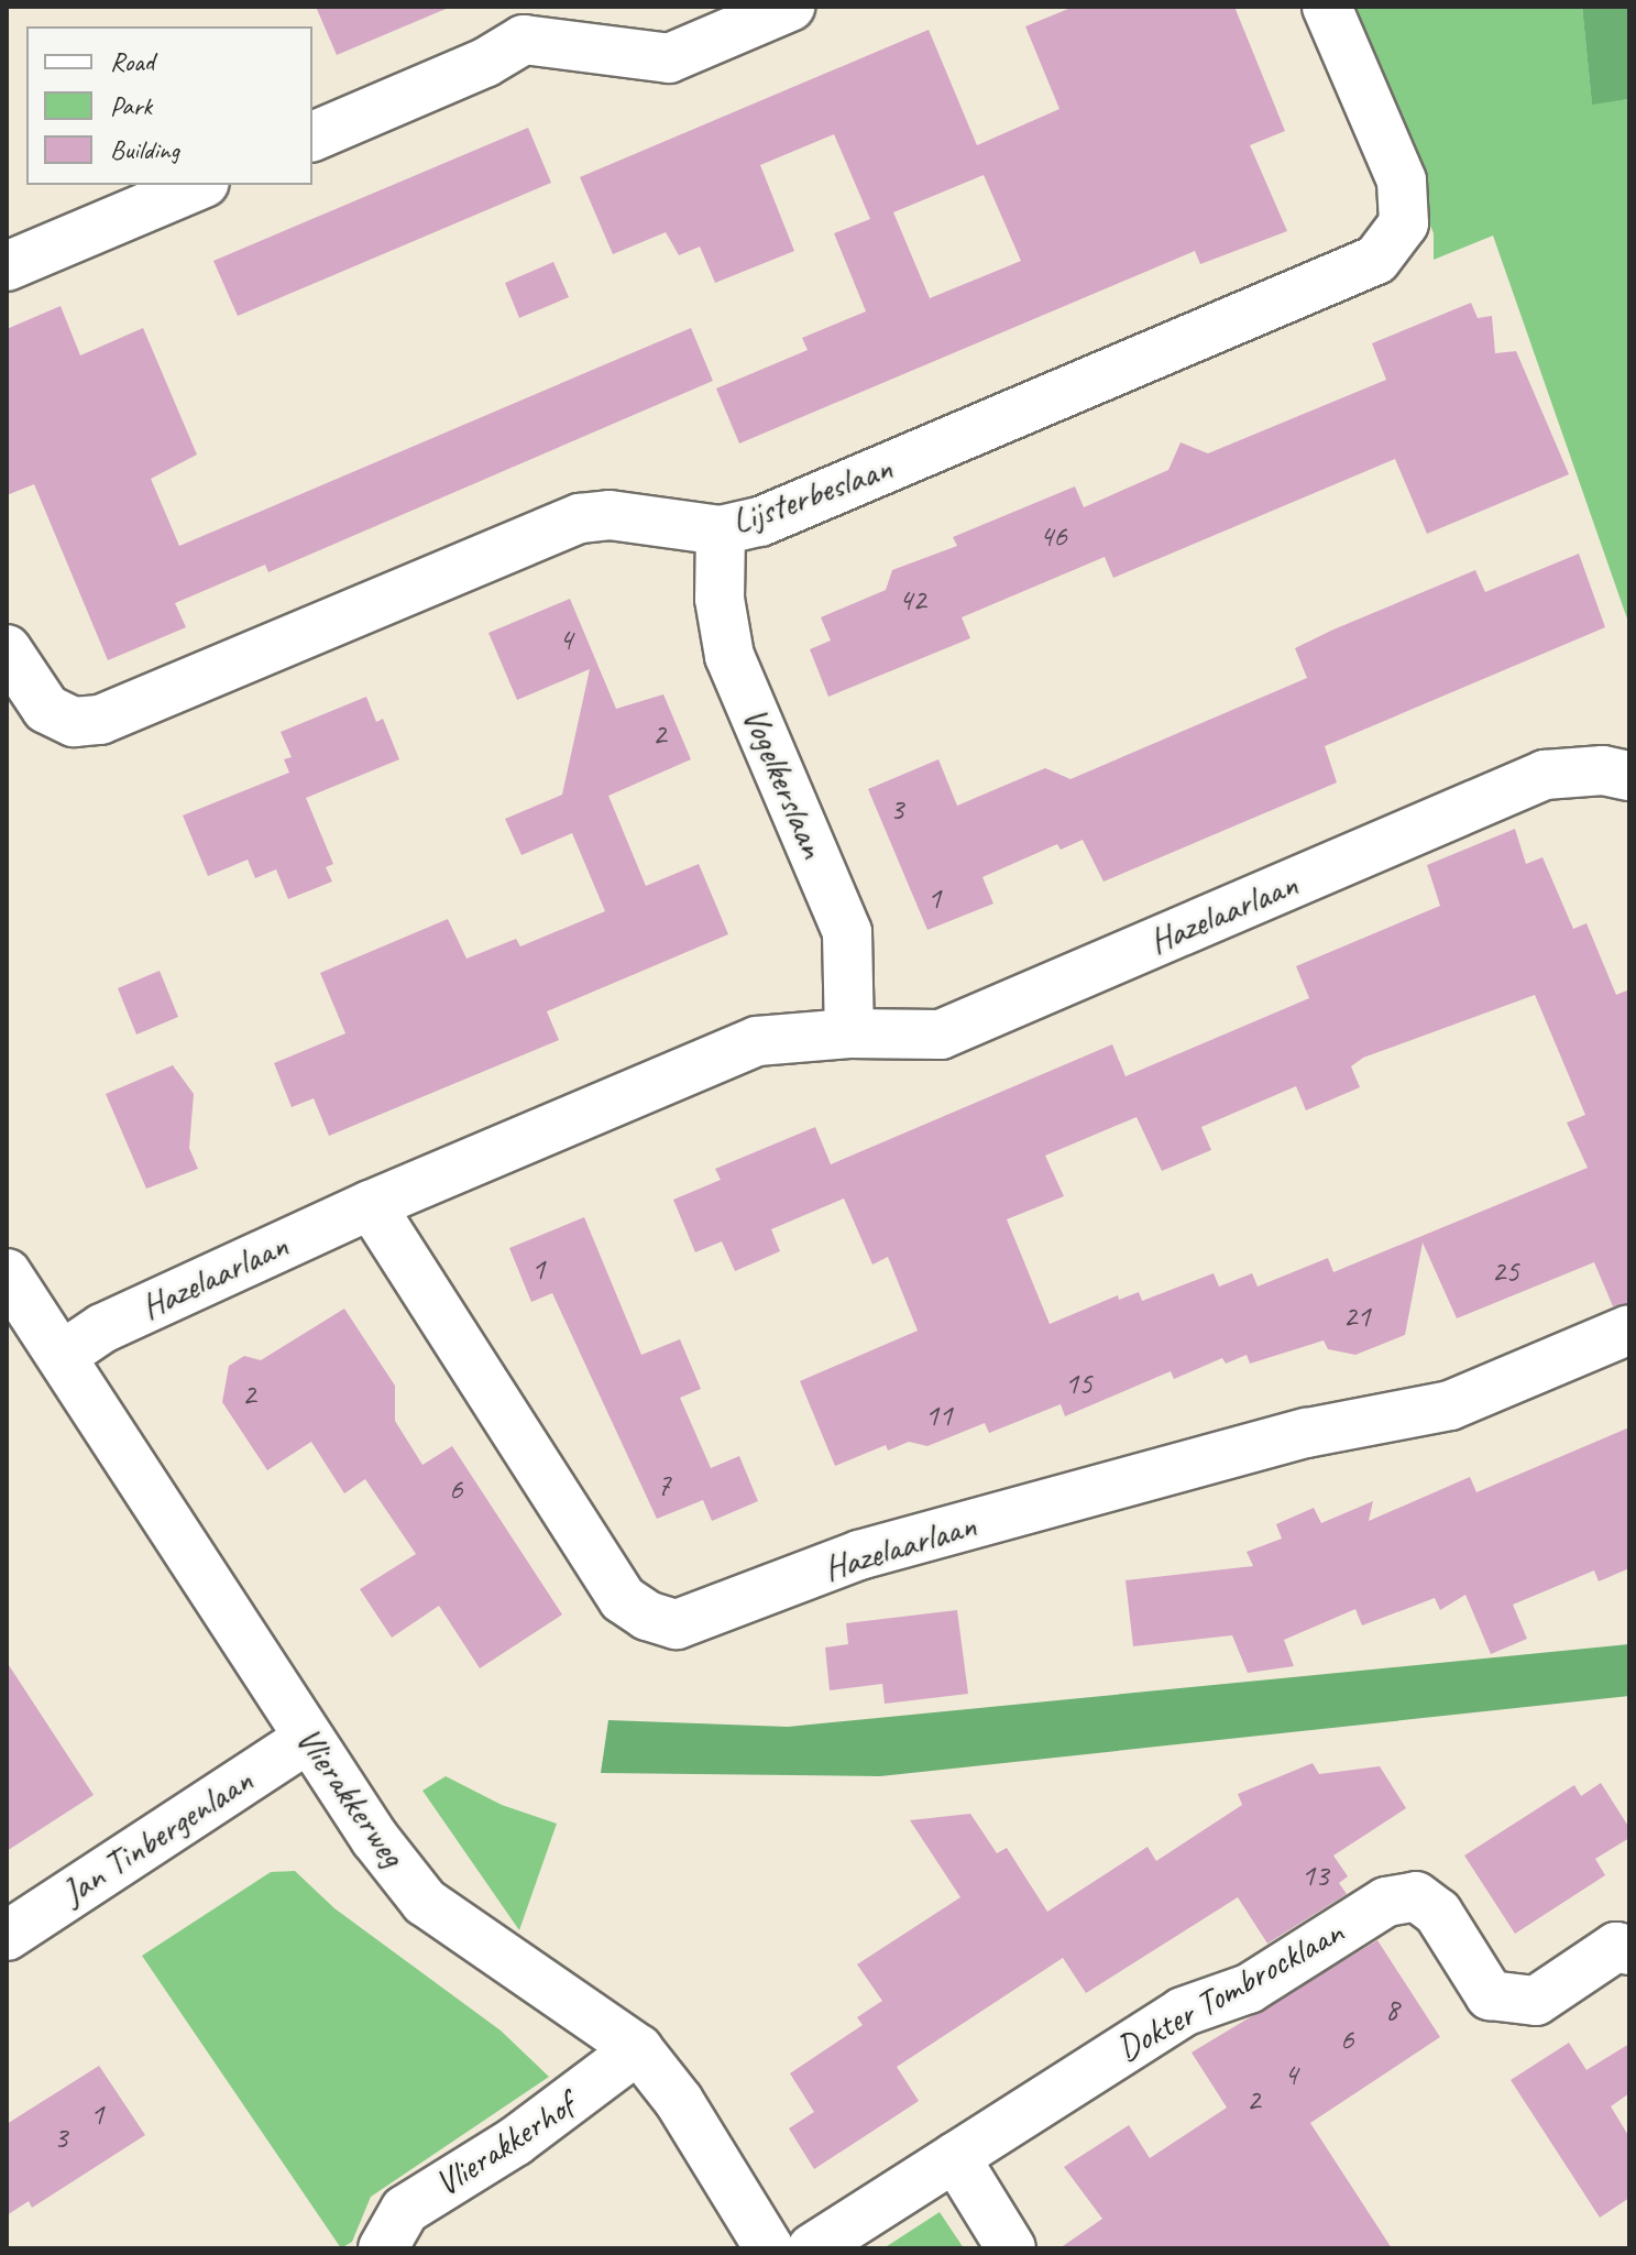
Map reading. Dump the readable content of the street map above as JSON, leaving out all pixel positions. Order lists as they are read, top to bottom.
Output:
{
  "streets": {
    "street": [
      "Lijsterbeslaan",
      "Vogelkerslaan",
      "Hazelaarlaan",
      "Vlierakkerweg",
      "Jan Tinbergenlaan",
      "Dokter Tombrocklaan",
      "Vlierakkerhof"
    ]
  },
  "crossings": [
    ["Lijsterbeslaan", "Vogelkerslaan"],
    ["Vogelkerslaan", "Hazelaarlaan"],
    ["Hazelaarlaan", "Vlierakkerweg"],
    ["Vlierakkerweg", "Jan Tinbergenlaan"],
    ["Vlierakkerweg", "Vlierakkerhof"]
  ],
  "house_numbers": [
    "46",
    "42",
    "4",
    "2",
    "3",
    "1",
    "1",
    "25",
    "21",
    "15",
    "2",
    "11",
    "7",
    "6",
    "13",
    "8",
    "6",
    "4",
    "2",
    "1",
    "3"
  ],
  "legend": ["Road", "Park", "Building"]
}
